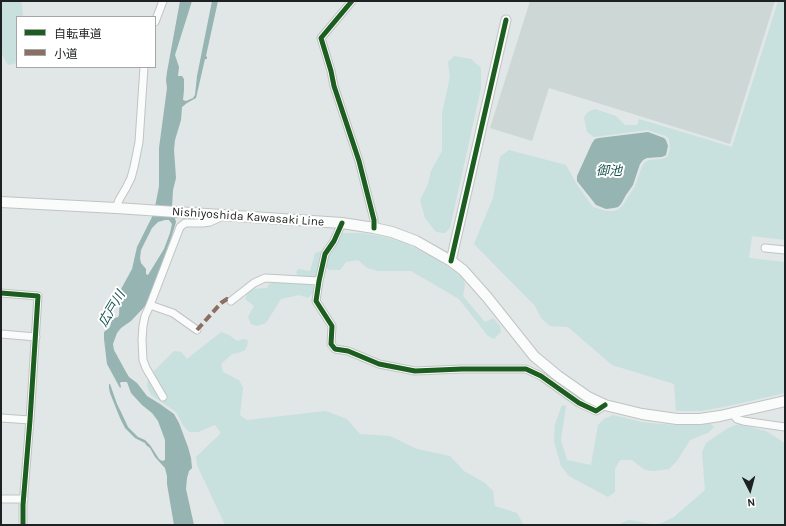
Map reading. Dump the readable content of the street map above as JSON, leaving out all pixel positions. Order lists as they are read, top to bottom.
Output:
{
  "streets": {
    "main road": ["Nishiyoshida Kawasaki Line"]
  },
  "water": ["御池", "広戸川"],
  "legend": ["自転車道", "小道"],
  "north": "bottom"
}
